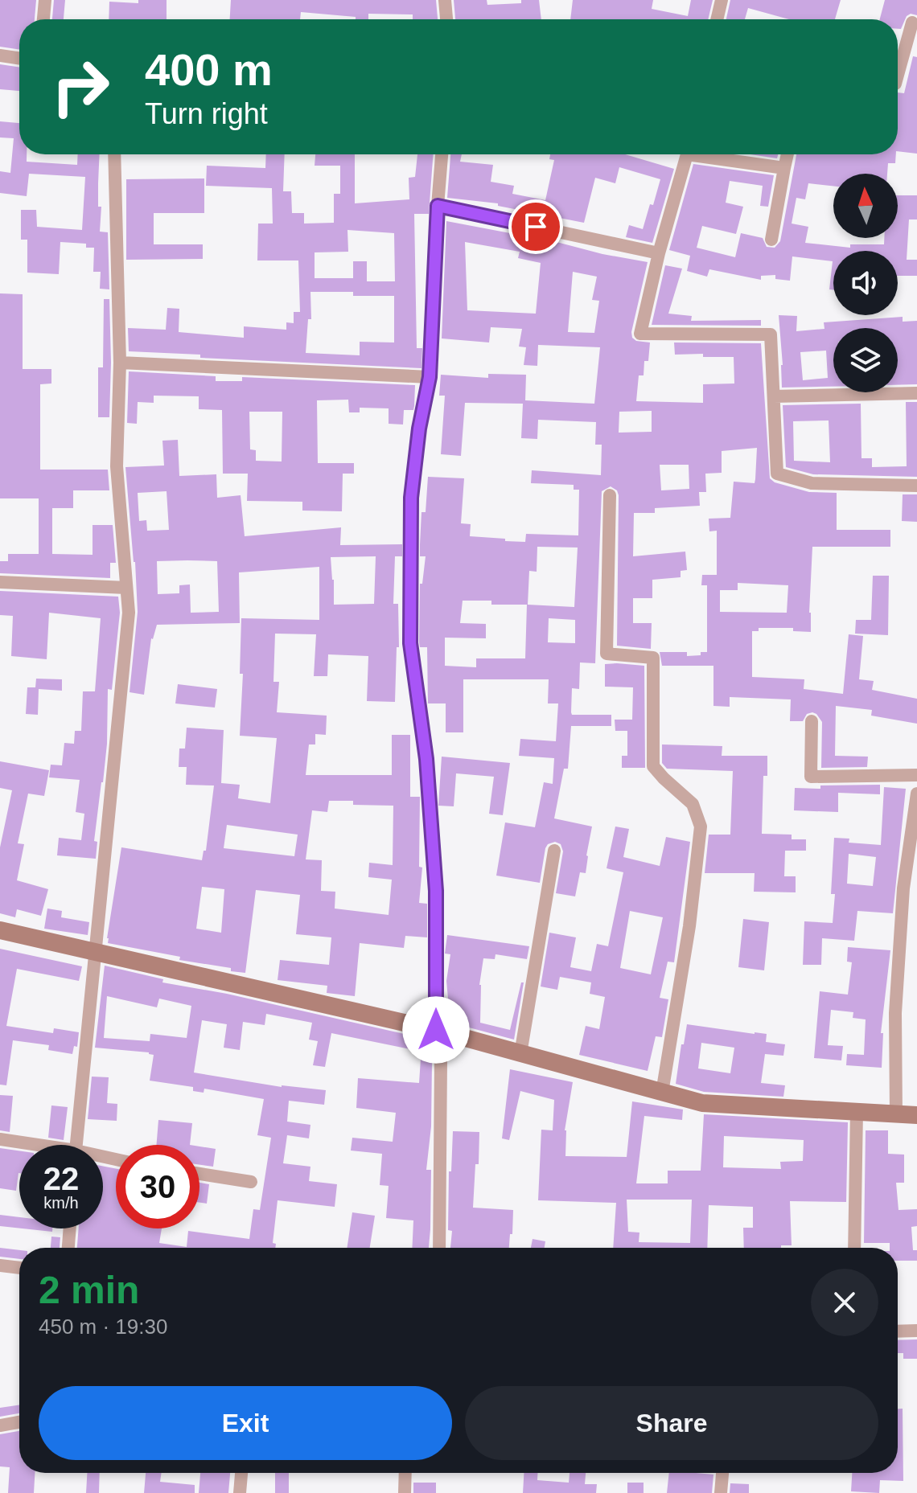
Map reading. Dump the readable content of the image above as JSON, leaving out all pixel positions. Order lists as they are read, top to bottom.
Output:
{
  "north": "top",
  "page": {
    "turn": ["400 m", "Turn right"],
    "speed": "22 km/h",
    "limit": "30",
    "heading": ["2 min", "450 m · 19:30"],
    "buttons": ["Exit", "Share"]
  }
}
